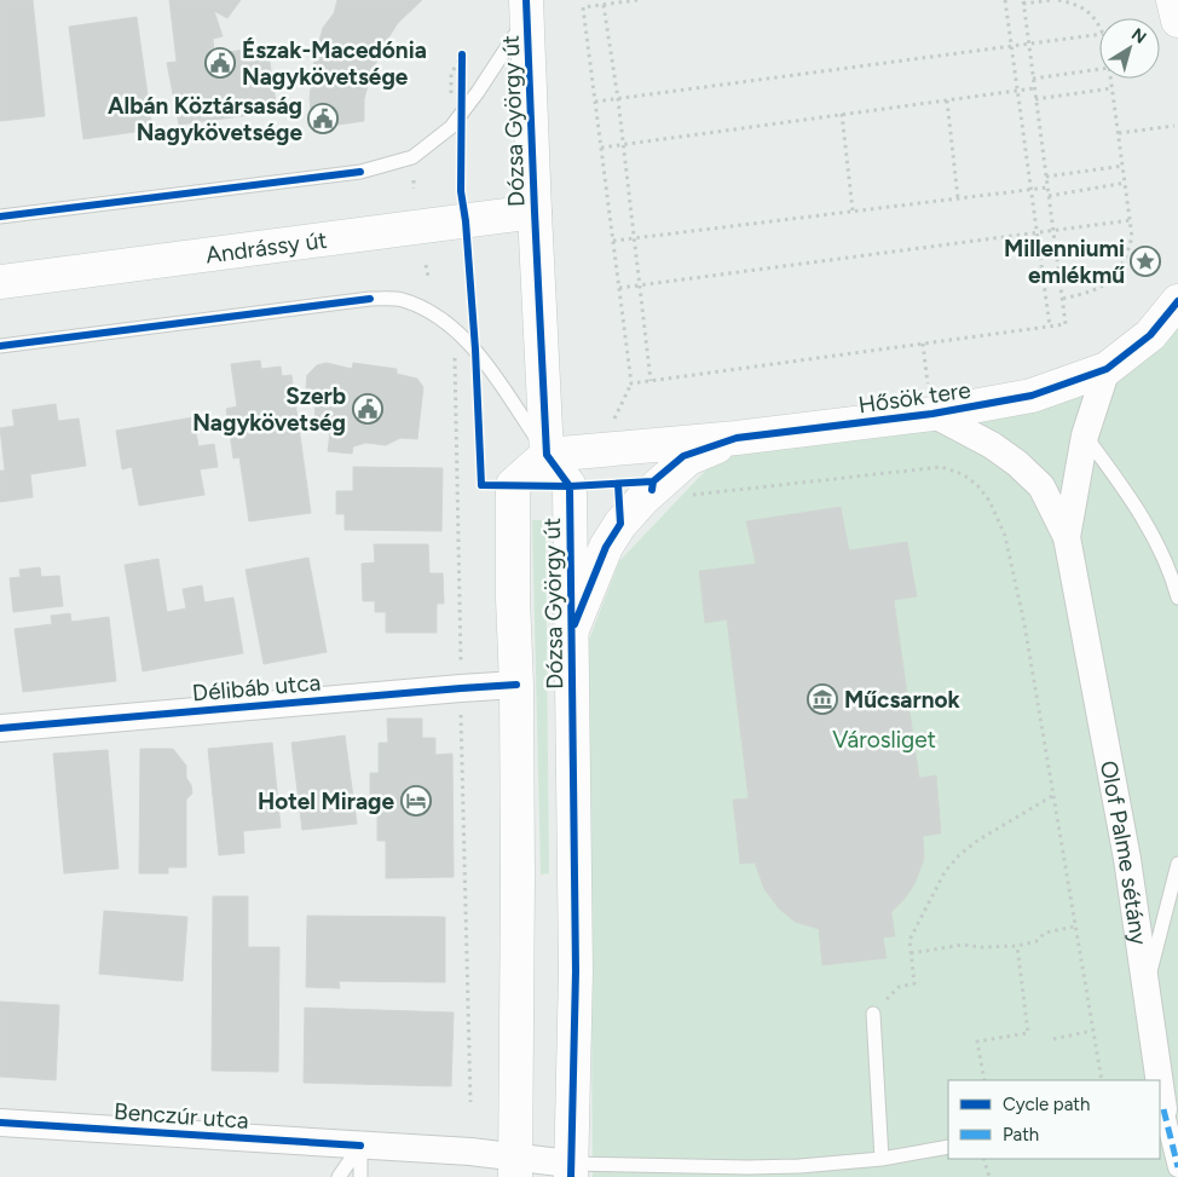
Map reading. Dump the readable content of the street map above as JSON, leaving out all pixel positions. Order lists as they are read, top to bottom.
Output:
{
  "streets": {
    "main road": ["Dózsa György út", "Andrássy út", "Hősök tere"],
    "street": ["Délibáb utca", "Olof Palme sétány", "Benczúr utca"]
  },
  "crossings": [
    ["Dózsa György út", "Andrássy út"],
    ["Dózsa György út", "Hősök tere"],
    ["Dózsa György út", "Délibáb utca"],
    ["Dózsa György út", "Benczúr utca"],
    ["Hősök tere", "Olof Palme sétány"]
  ],
  "parks": ["Városliget"],
  "places": {
    "public building": ["Észak-Macedónia Nagykövetsége", "Albán Köztársaság Nagykövetsége", "Szerb Nagykövetség"],
    "place": ["Millenniumi emlékmű"],
    "museum": ["Műcsarnok"],
    "hotel": ["Hotel Mirage"]
  },
  "legend": ["Cycle path", "Path"],
  "north": "top right"
}
